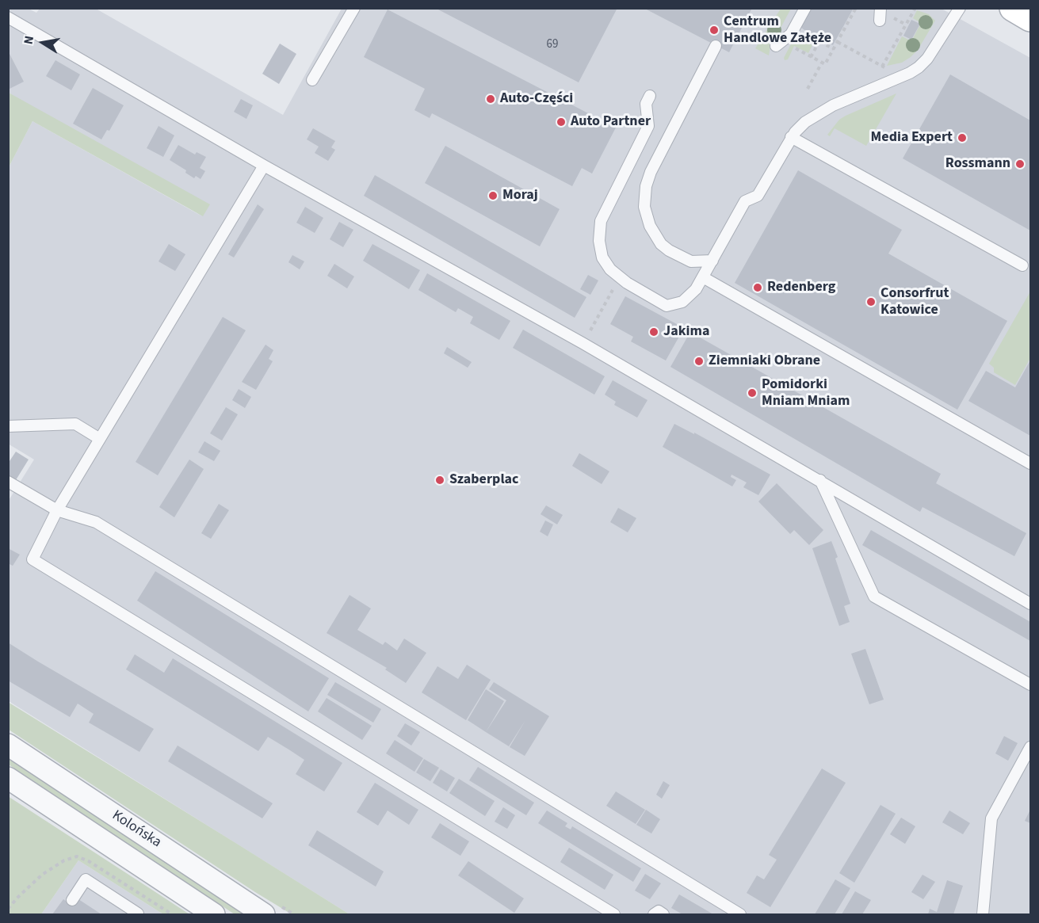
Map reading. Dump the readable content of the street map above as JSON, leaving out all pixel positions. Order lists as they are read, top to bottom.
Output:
{
  "streets": {
    "street": ["Kolońska"]
  },
  "places": [
    "Centrum Handlowe Załęże",
    "Auto-Części",
    "Auto Partner",
    "Media Expert",
    "Rossmann",
    "Moraj",
    "Redenberg",
    "Consorfrut Katowice",
    "Jakima",
    "Ziemniaki Obrane",
    "Pomidorki Mniam Mniam",
    "Szaberplac"
  ],
  "house_numbers": ["69"],
  "north": "left"
}
